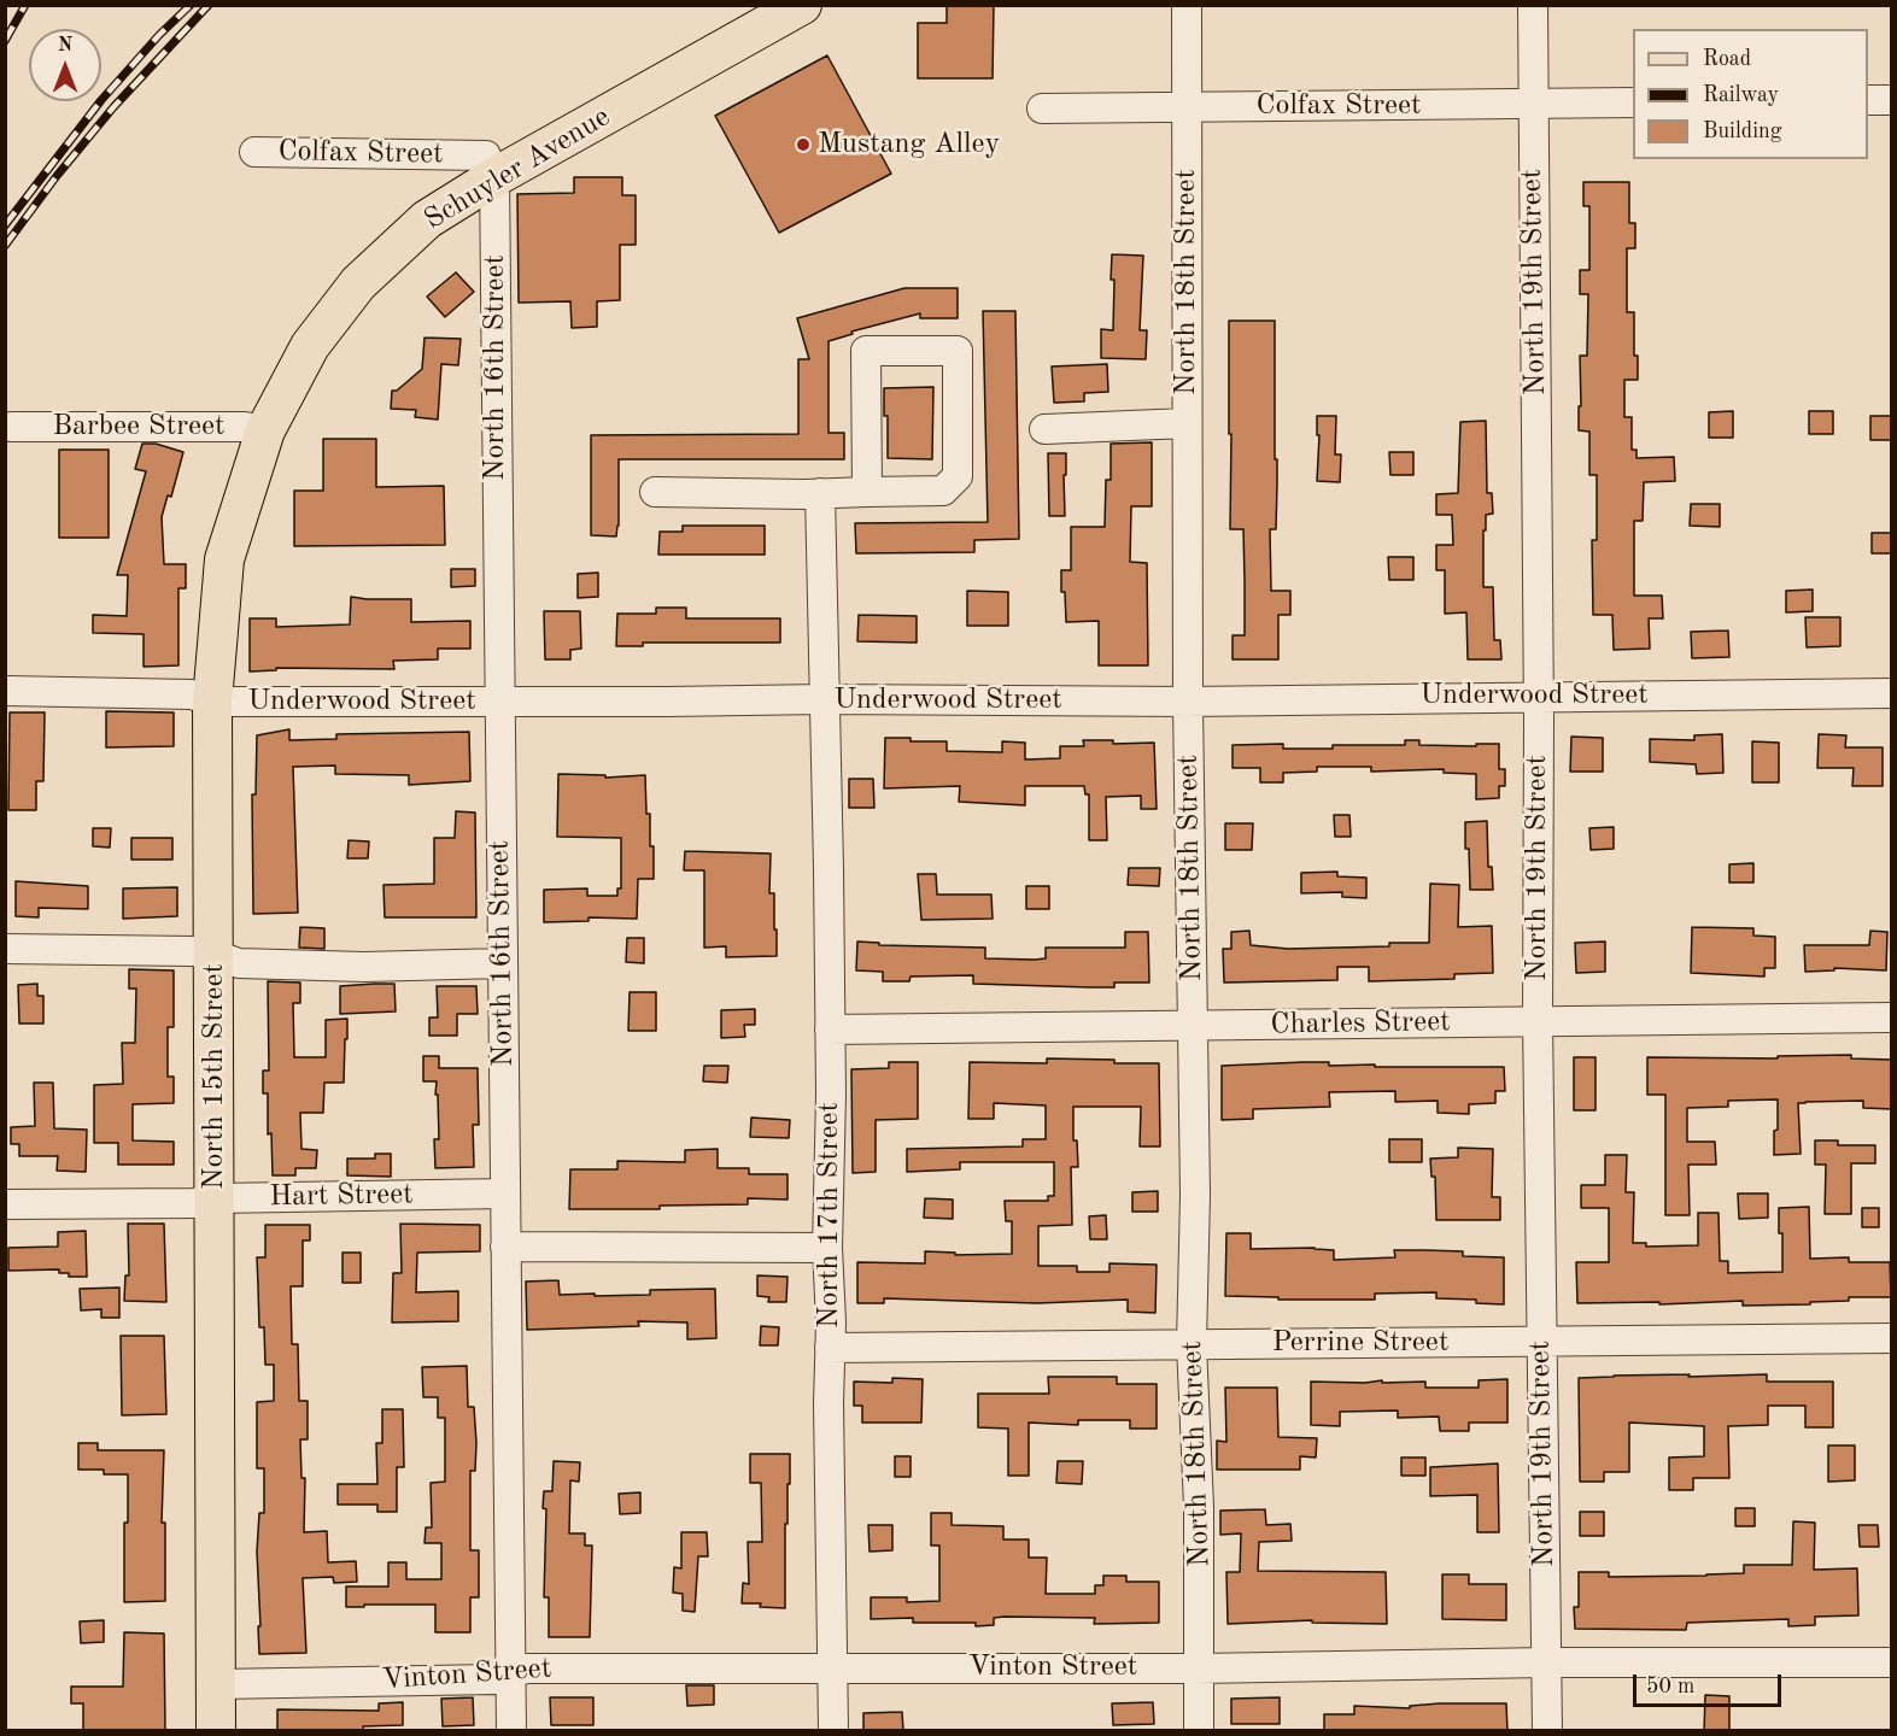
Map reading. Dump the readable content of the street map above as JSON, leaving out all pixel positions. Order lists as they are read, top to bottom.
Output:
{
  "streets": {
    "main road": ["Schuyler Avenue", "North 15th Street"],
    "street": [
      "Colfax Street",
      "North 18th Street",
      "North 19th Street",
      "North 16th Street",
      "Barbee Street",
      "Underwood Street",
      "Charles Street",
      "Hart Street",
      "North 17th Street",
      "Perrine Street",
      "Vinton Street"
    ]
  },
  "crossings": [
    ["Colfax Street", "Schuyler Avenue"],
    ["Colfax Street", "North 18th Street"],
    ["Colfax Street", "North 19th Street"],
    ["Colfax Street", "North 16th Street"],
    ["Schuyler Avenue", "North 16th Street"],
    ["Schuyler Avenue", "Barbee Street"],
    ["Schuyler Avenue", "North 15th Street"],
    ["North 18th Street", "Underwood Street"],
    ["North 18th Street", "Charles Street"],
    ["North 18th Street", "Perrine Street"],
    ["North 18th Street", "Vinton Street"],
    ["North 19th Street", "Underwood Street"],
    ["North 19th Street", "Charles Street"],
    ["North 19th Street", "Perrine Street"],
    ["North 19th Street", "Vinton Street"],
    ["North 16th Street", "Underwood Street"],
    ["North 16th Street", "Hart Street"],
    ["North 16th Street", "Vinton Street"],
    ["Barbee Street", "North 15th Street"],
    ["Underwood Street", "North 15th Street"],
    ["Underwood Street", "North 17th Street"],
    ["Charles Street", "North 17th Street"],
    ["North 15th Street", "Hart Street"],
    ["North 15th Street", "Vinton Street"],
    ["North 17th Street", "Perrine Street"],
    ["North 17th Street", "Vinton Street"]
  ],
  "places": ["Mustang Alley"],
  "legend": ["Road", "Railway", "Building"],
  "scale_bar": "50 m",
  "north": "top"
}
